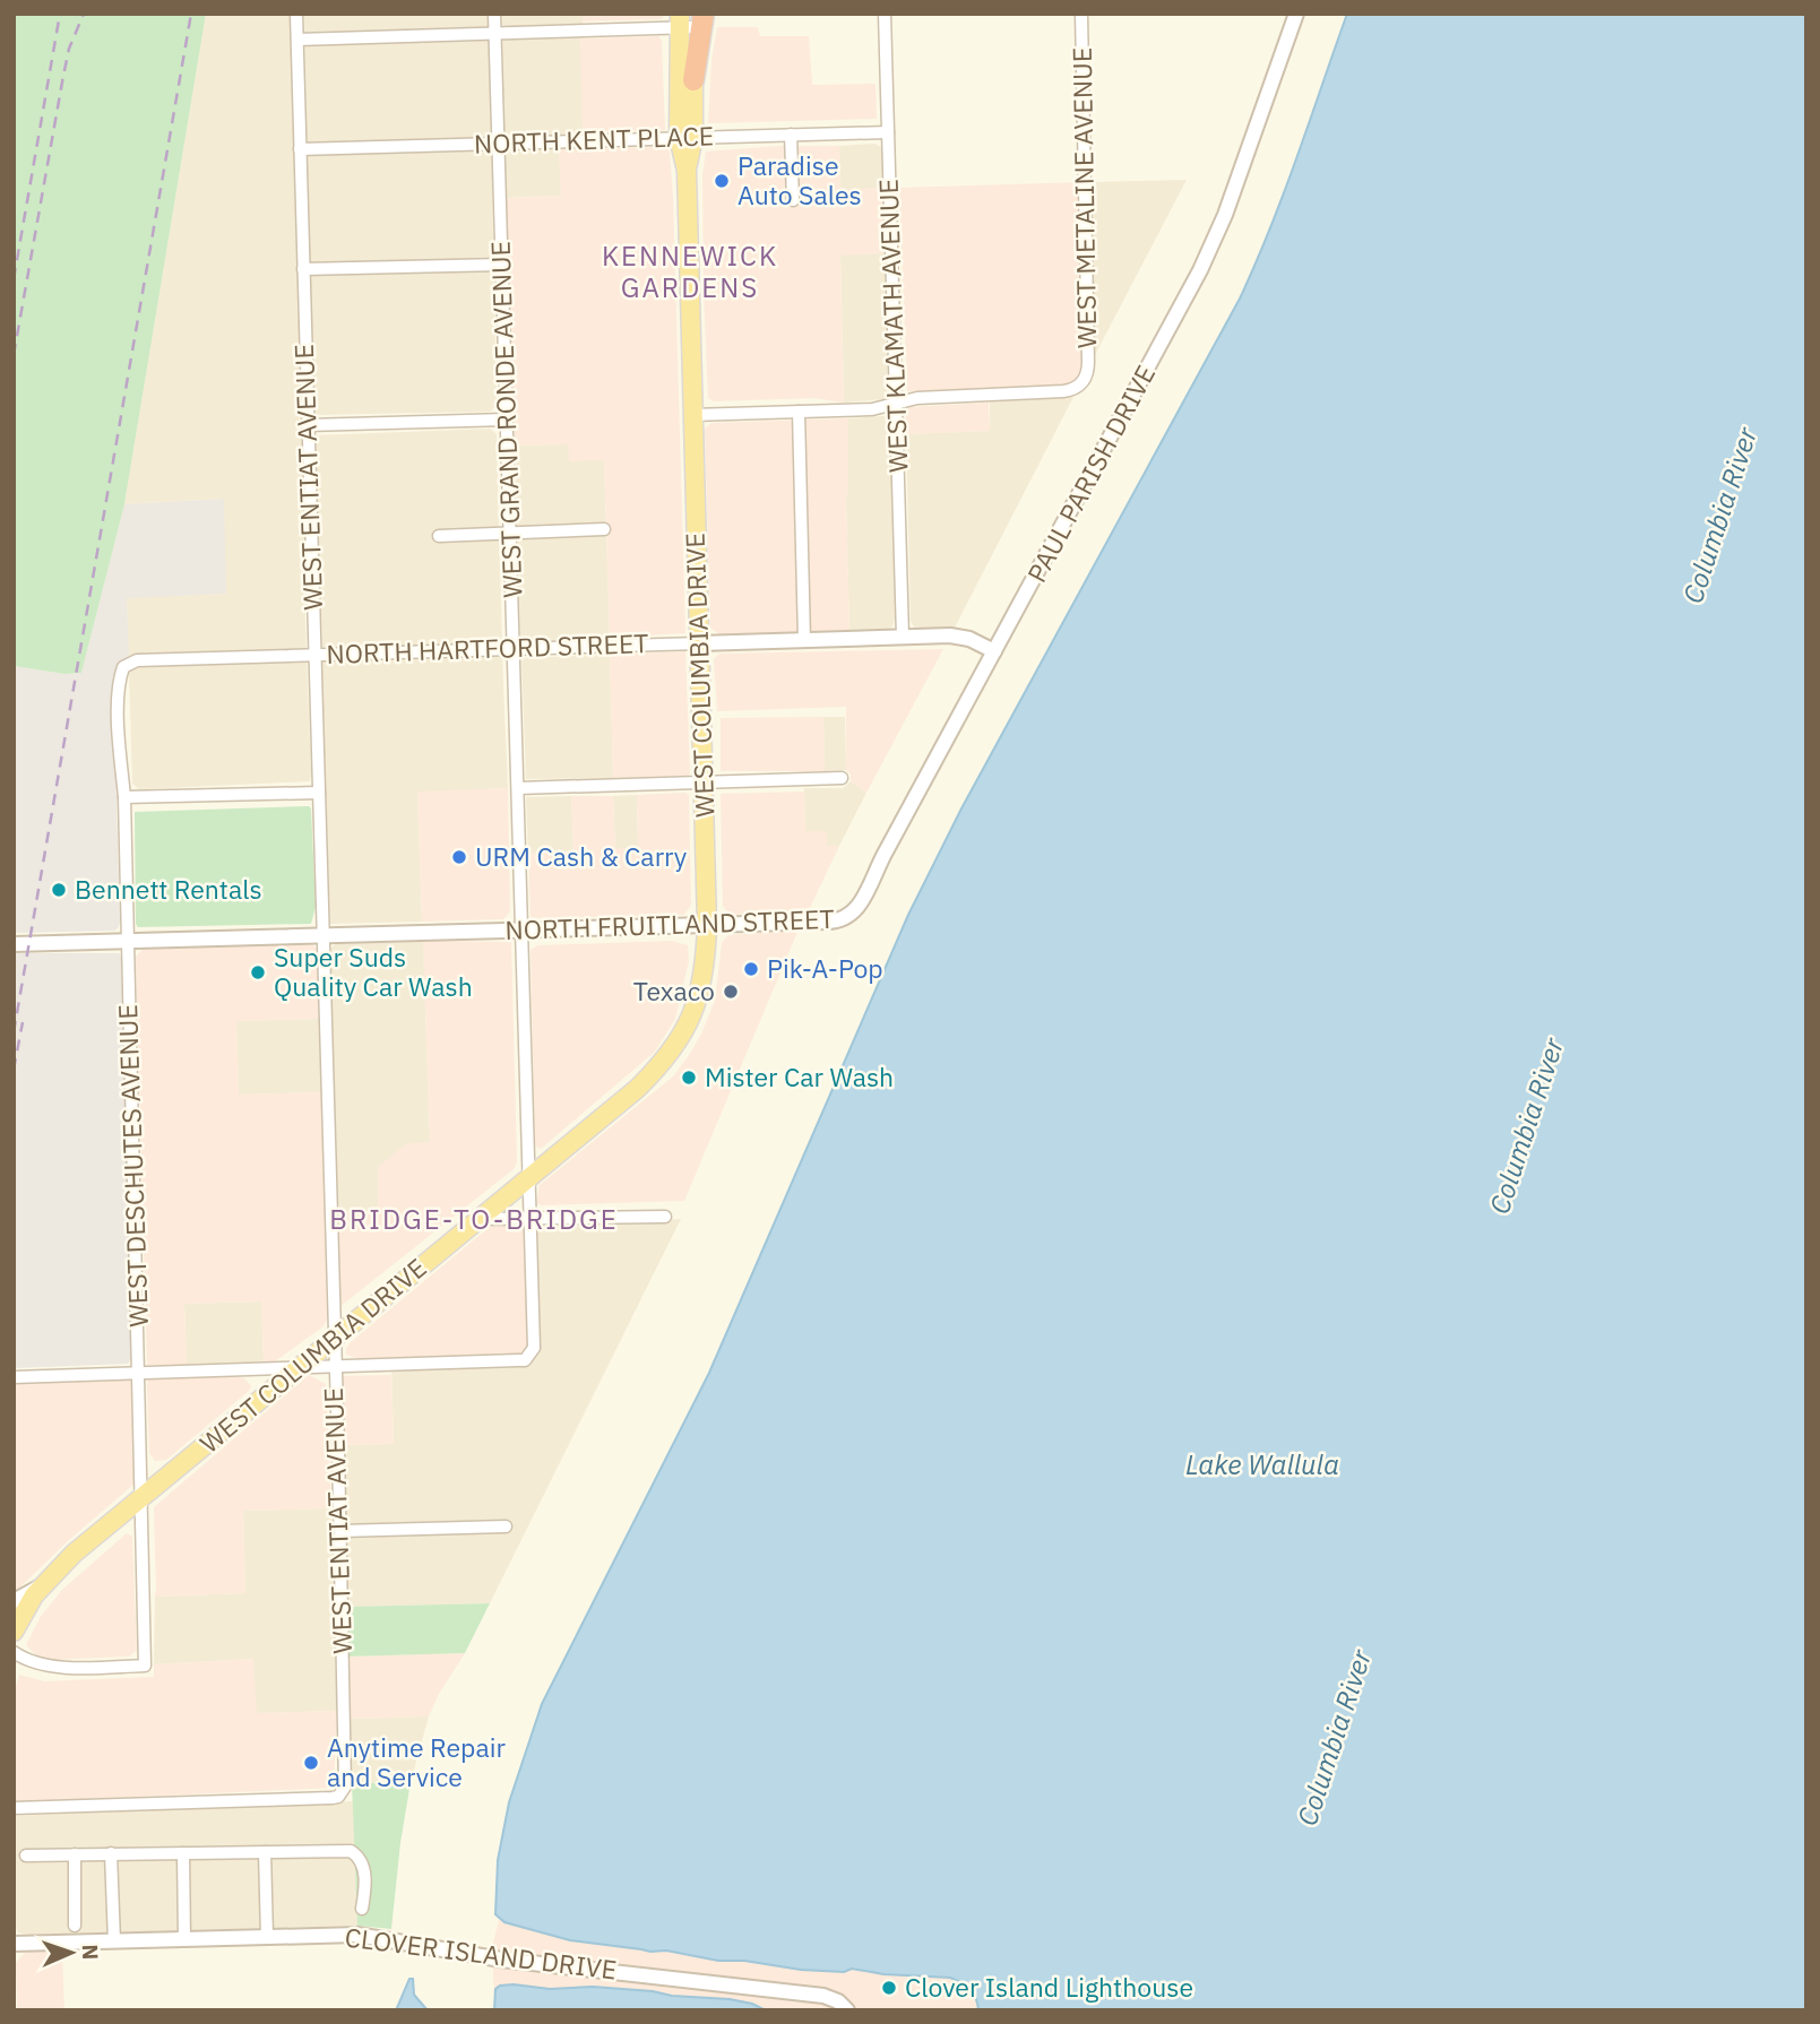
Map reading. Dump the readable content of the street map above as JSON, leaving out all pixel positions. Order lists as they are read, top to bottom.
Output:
{
  "streets": {
    "main road": ["WEST COLUMBIA DRIVE"],
    "street": [
      "NORTH KENT PLACE",
      "WEST METALINE AVENUE",
      "WEST KLAMATH AVENUE",
      "WEST GRAND RONDE AVENUE",
      "PAUL PARISH DRIVE",
      "WEST ENTIAT AVENUE",
      "NORTH HARTFORD STREET",
      "NORTH FRUITLAND STREET",
      "WEST DESCHUTES AVENUE",
      "CLOVER ISLAND DRIVE"
    ]
  },
  "crossings": [
    ["NORTH KENT PLACE", "WEST KLAMATH AVENUE"],
    ["NORTH KENT PLACE", "WEST GRAND RONDE AVENUE"],
    ["NORTH KENT PLACE", "WEST ENTIAT AVENUE"],
    ["NORTH KENT PLACE", "WEST COLUMBIA DRIVE"],
    ["WEST METALINE AVENUE", "WEST KLAMATH AVENUE"],
    ["WEST KLAMATH AVENUE", "NORTH HARTFORD STREET"],
    ["WEST GRAND RONDE AVENUE", "WEST ENTIAT AVENUE"],
    ["WEST GRAND RONDE AVENUE", "NORTH HARTFORD STREET"],
    ["WEST GRAND RONDE AVENUE", "WEST COLUMBIA DRIVE"],
    ["WEST GRAND RONDE AVENUE", "NORTH FRUITLAND STREET"],
    ["PAUL PARISH DRIVE", "NORTH HARTFORD STREET"],
    ["PAUL PARISH DRIVE", "NORTH FRUITLAND STREET"],
    ["WEST ENTIAT AVENUE", "NORTH HARTFORD STREET"],
    ["WEST ENTIAT AVENUE", "WEST COLUMBIA DRIVE"],
    ["WEST ENTIAT AVENUE", "NORTH FRUITLAND STREET"],
    ["NORTH HARTFORD STREET", "WEST COLUMBIA DRIVE"],
    ["NORTH HARTFORD STREET", "WEST DESCHUTES AVENUE"],
    ["WEST COLUMBIA DRIVE", "NORTH FRUITLAND STREET"],
    ["WEST COLUMBIA DRIVE", "WEST DESCHUTES AVENUE"],
    ["NORTH FRUITLAND STREET", "WEST DESCHUTES AVENUE"]
  ],
  "districts": ["KENNEWICK GARDENS", "BRIDGE-TO-BRIDGE"],
  "water": ["Columbia River", "Lake Wallula"],
  "places": [
    "Paradise Auto Sales",
    "URM Cash & Carry",
    "Bennett Rentals",
    "Pik-A-Pop",
    "Super Suds Quality Car Wash",
    "Texaco",
    "Mister Car Wash",
    "Anytime Repair and Service",
    "Clover Island Lighthouse"
  ],
  "north": "right"
}
